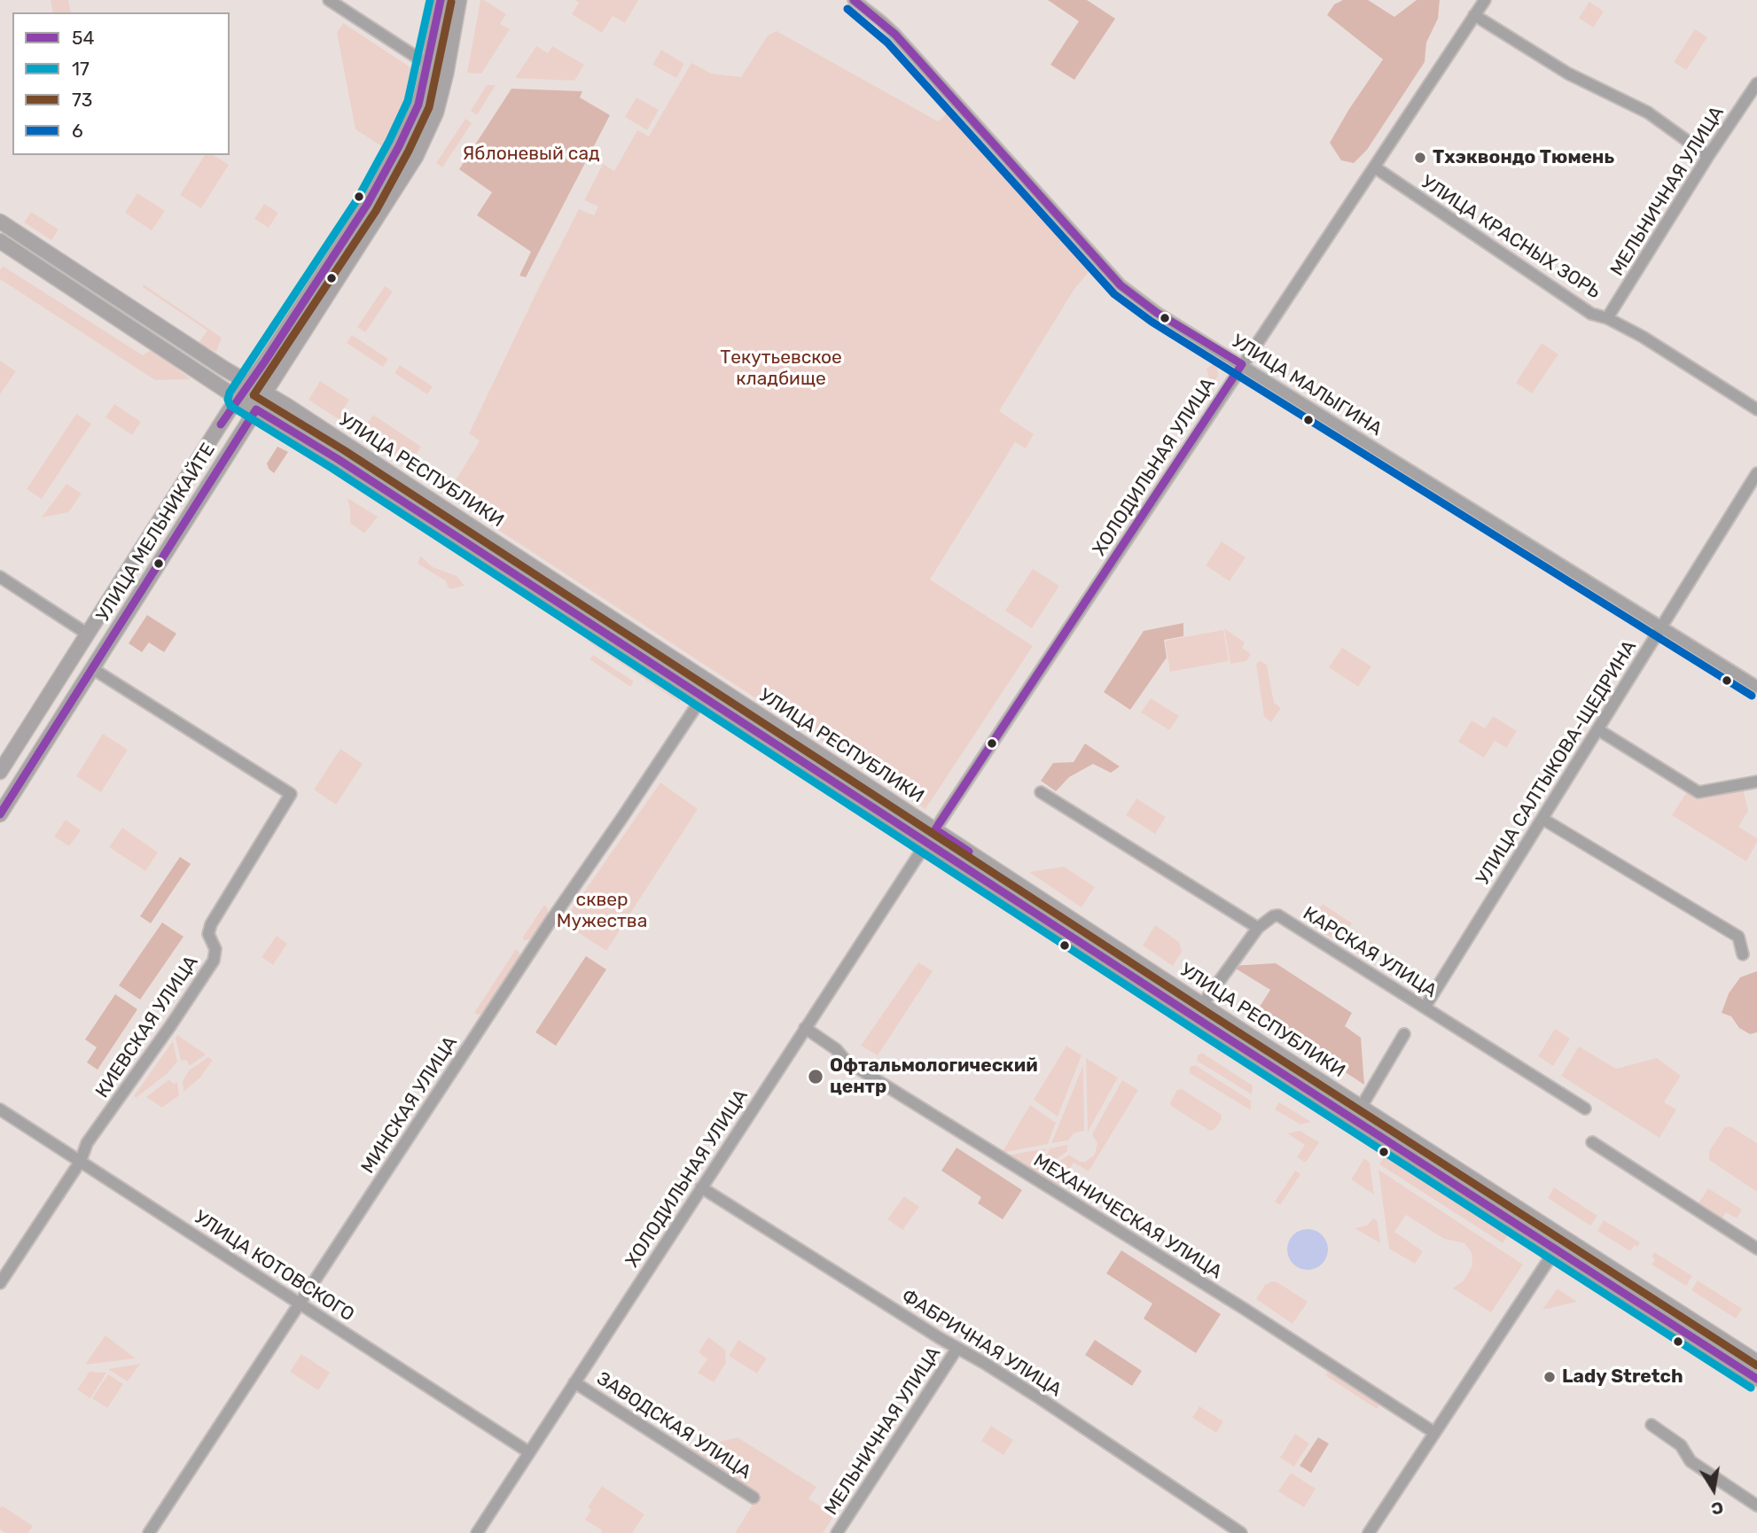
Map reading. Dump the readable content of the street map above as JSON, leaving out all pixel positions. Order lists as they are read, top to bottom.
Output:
{
  "streets": {
    "main road": ["УЛИЦА РЕСПУБЛИКИ", "УЛИЦА МЕЛЬНИКАЙТЕ"],
    "street": [
      "МЕЛЬНИЧНАЯ УЛИЦА",
      "УЛИЦА КРАСНЫХ ЗОРЬ",
      "УЛИЦА МАЛЫГИНА",
      "ХОЛОДИЛЬНАЯ УЛИЦА",
      "УЛИЦА САЛТЫКОВА-ЩЕДРИНА",
      "КАРСКАЯ УЛИЦА",
      "КИЕВСКАЯ УЛИЦА",
      "МИНСКАЯ УЛИЦА",
      "МЕХАНИЧЕСКАЯ УЛИЦА",
      "УЛИЦА КОТОВСКОГО",
      "ФАБРИЧНАЯ УЛИЦА",
      "ЗАВОДСКАЯ УЛИЦА"
    ]
  },
  "crossings": [
    ["МЕЛЬНИЧНАЯ УЛИЦА", "УЛИЦА КРАСНЫХ ЗОРЬ"],
    ["МЕЛЬНИЧНАЯ УЛИЦА", "ФАБРИЧНАЯ УЛИЦА"],
    ["УЛИЦА КРАСНЫХ ЗОРЬ", "ХОЛОДИЛЬНАЯ УЛИЦА"],
    ["УЛИЦА МАЛЫГИНА", "ХОЛОДИЛЬНАЯ УЛИЦА"],
    ["УЛИЦА МАЛЫГИНА", "УЛИЦА САЛТЫКОВА-ЩЕДРИНА"],
    ["ХОЛОДИЛЬНАЯ УЛИЦА", "УЛИЦА РЕСПУБЛИКИ"],
    ["ХОЛОДИЛЬНАЯ УЛИЦА", "МЕХАНИЧЕСКАЯ УЛИЦА"],
    ["ХОЛОДИЛЬНАЯ УЛИЦА", "УЛИЦА КОТОВСКОГО"],
    ["ХОЛОДИЛЬНАЯ УЛИЦА", "ФАБРИЧНАЯ УЛИЦА"],
    ["ХОЛОДИЛЬНАЯ УЛИЦА", "ЗАВОДСКАЯ УЛИЦА"],
    ["УЛИЦА РЕСПУБЛИКИ", "УЛИЦА МЕЛЬНИКАЙТЕ"],
    ["УЛИЦА РЕСПУБЛИКИ", "МИНСКАЯ УЛИЦА"],
    ["УЛИЦА МЕЛЬНИКАЙТЕ", "КИЕВСКАЯ УЛИЦА"],
    ["УЛИЦА САЛТЫКОВА-ЩЕДРИНА", "КАРСКАЯ УЛИЦА"],
    ["КИЕВСКАЯ УЛИЦА", "УЛИЦА КОТОВСКОГО"],
    ["МИНСКАЯ УЛИЦА", "УЛИЦА КОТОВСКОГО"]
  ],
  "parks": ["Яблоневый сад", "Текутьевское кладбище", "сквер Мужества"],
  "places": ["Тхэквондо Тюмень", "Офтальмологический центр", "Lady Stretch"],
  "lines": [
    "transit line 54",
    "transit line 17",
    "transit line 73",
    "transit line 6"
  ],
  "legend": [
    "54",
    "17",
    "73",
    "6"
  ],
  "north": "bottom"
}
